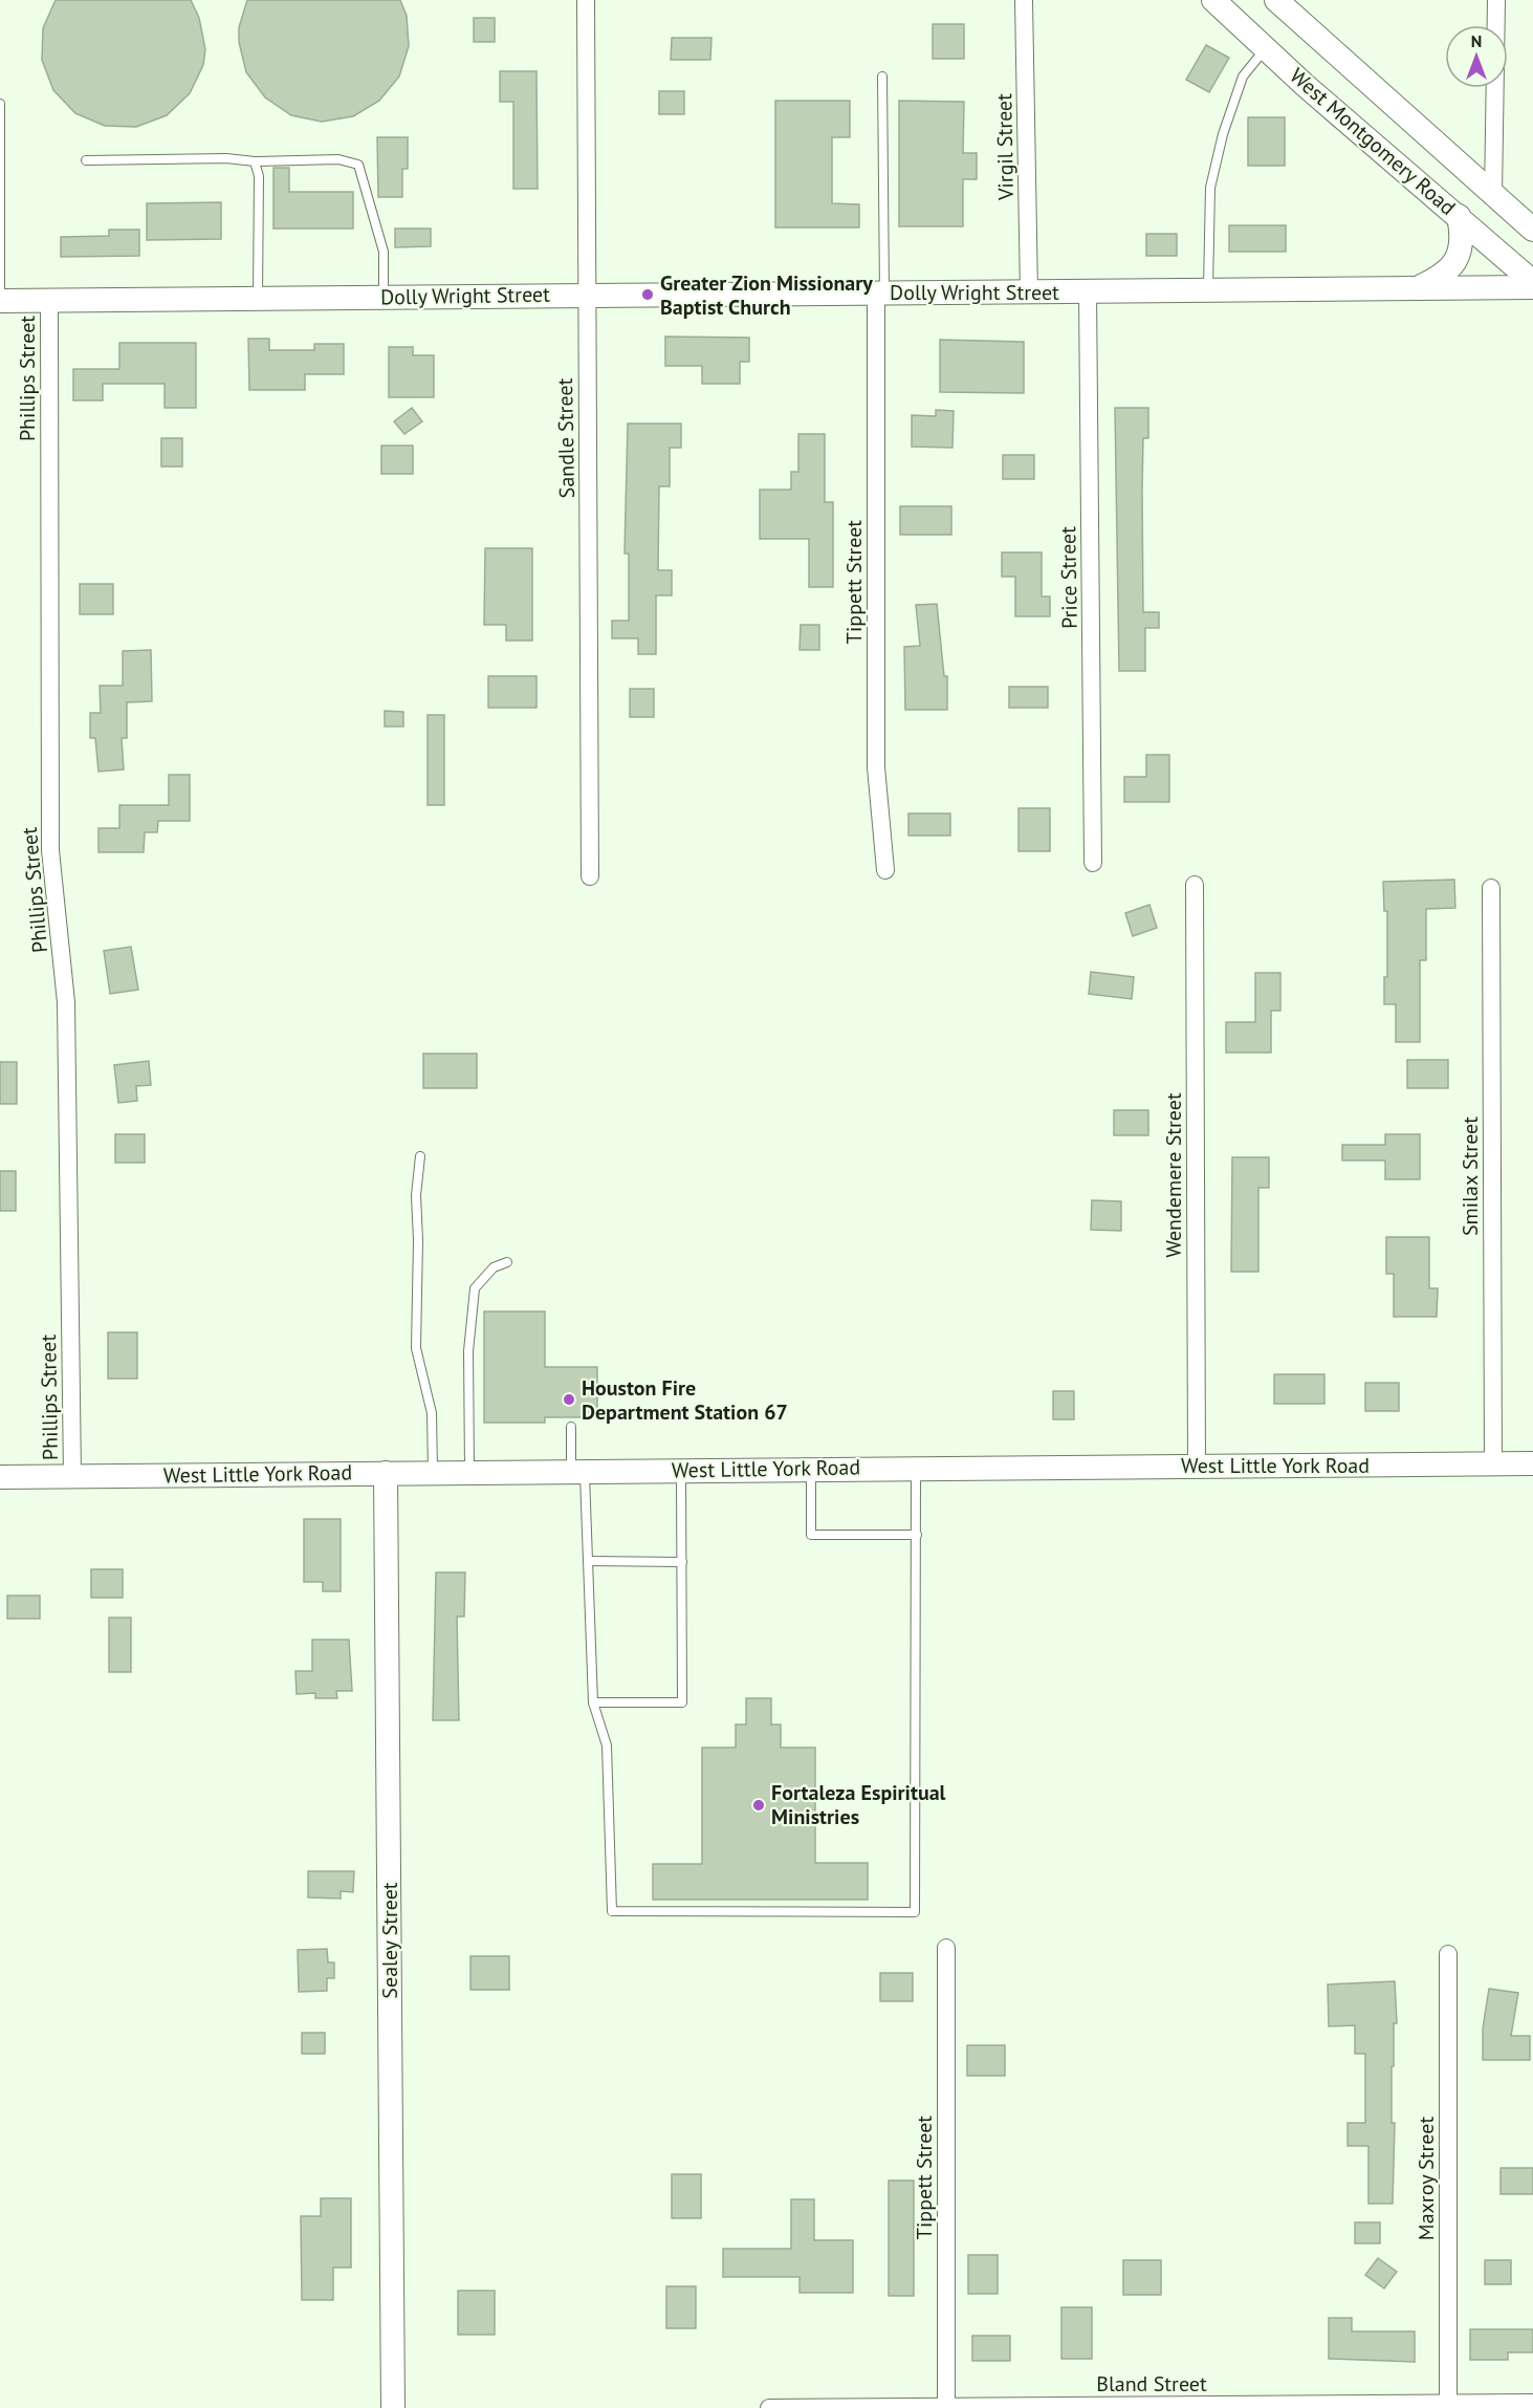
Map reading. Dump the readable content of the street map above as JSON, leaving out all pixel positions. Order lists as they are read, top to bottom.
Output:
{
  "streets": {
    "street": [
      "West Montgomery Road",
      "Virgil Street",
      "Dolly Wright Street",
      "Phillips Street",
      "Sandle Street",
      "Price Street",
      "Tippett Street",
      "Wendemere Street",
      "Smilax Street",
      "West Little York Road",
      "Sealey Street",
      "Maxroy Street",
      "Bland Street"
    ]
  },
  "crossings": [
    ["Virgil Street", "Dolly Wright Street"],
    ["Dolly Wright Street", "Phillips Street"],
    ["Dolly Wright Street", "Sandle Street"],
    ["Dolly Wright Street", "Price Street"],
    ["Dolly Wright Street", "Tippett Street"],
    ["Phillips Street", "West Little York Road"],
    ["Tippett Street", "Bland Street"],
    ["Wendemere Street", "West Little York Road"],
    ["Smilax Street", "West Little York Road"],
    ["West Little York Road", "Sealey Street"],
    ["Maxroy Street", "Bland Street"]
  ],
  "places": ["Greater Zion Missionary Baptist Church", "Houston Fire Department Station 67", "Fortaleza Espiritual Ministries"],
  "north": "top"
}
